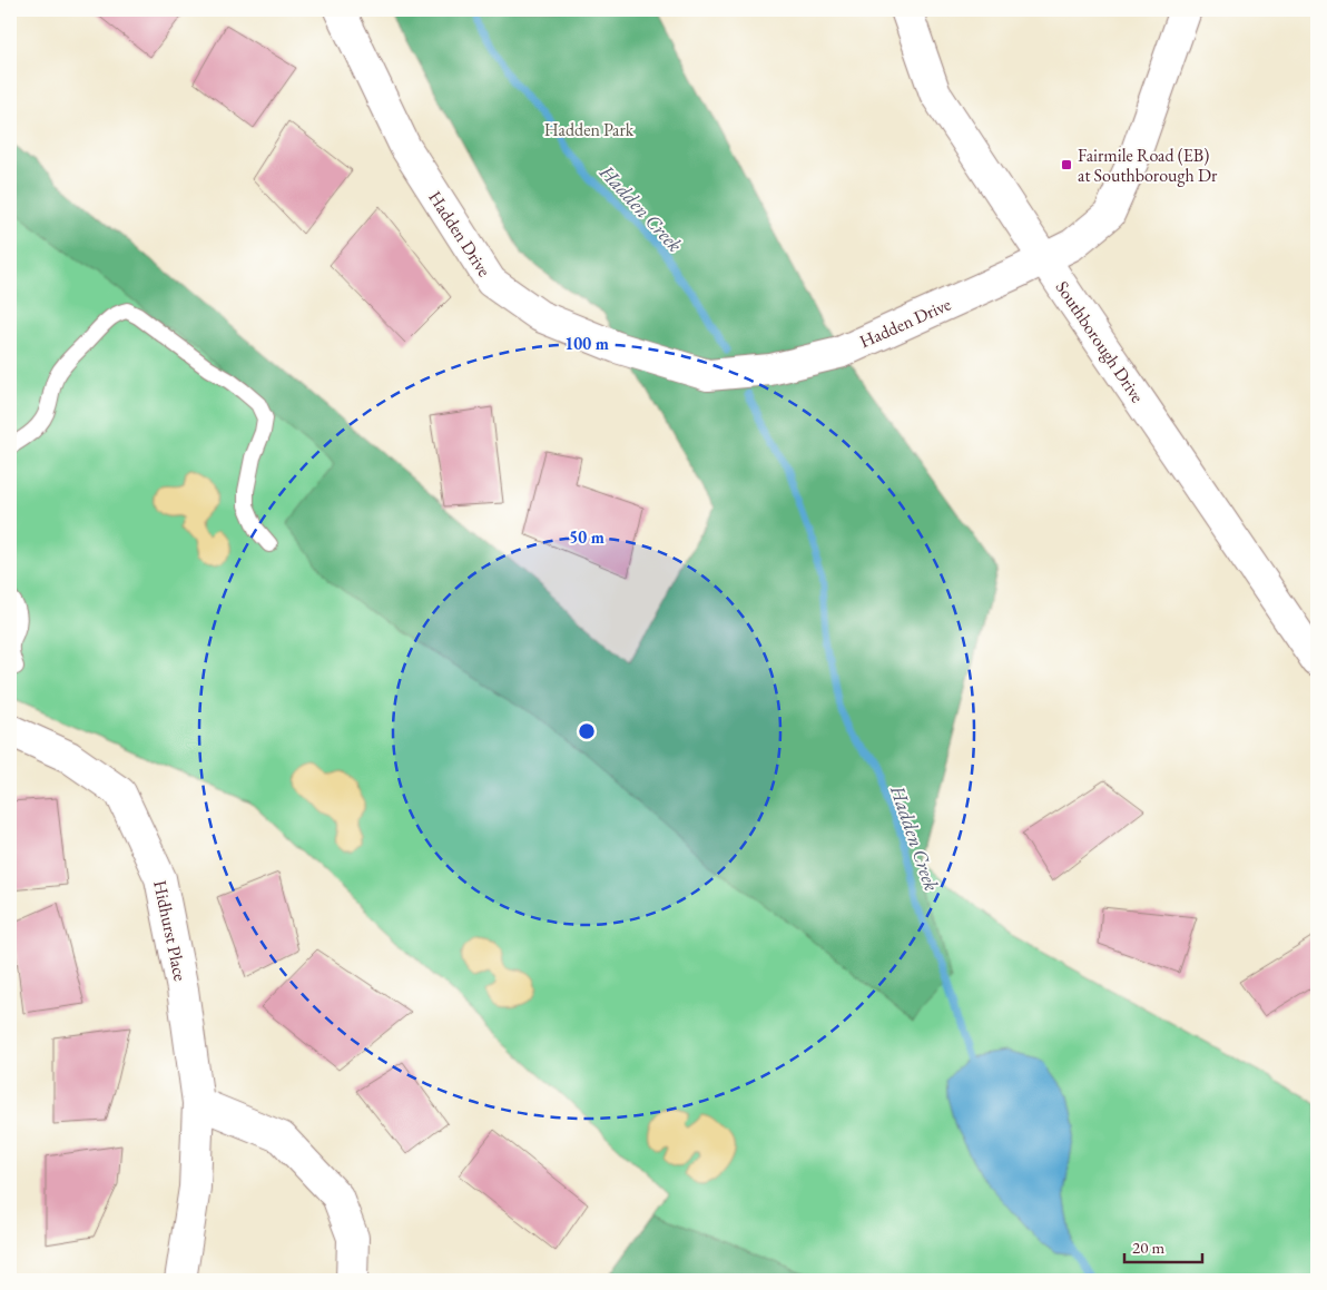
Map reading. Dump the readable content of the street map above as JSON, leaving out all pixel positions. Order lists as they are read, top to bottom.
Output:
{
  "streets": {
    "street": ["Hadden Drive", "Southborough Drive", "Hidhurst Place"]
  },
  "crossings": [
    ["Hadden Drive", "Southborough Drive"]
  ],
  "water": ["Hadden Creek"],
  "parks": ["Hadden Park"],
  "places": {
    "transit": ["Fairmile Road (EB) at Southborough Dr"]
  },
  "scale_bar": "20 m",
  "rings": ["100 m", "50 m"]
}
